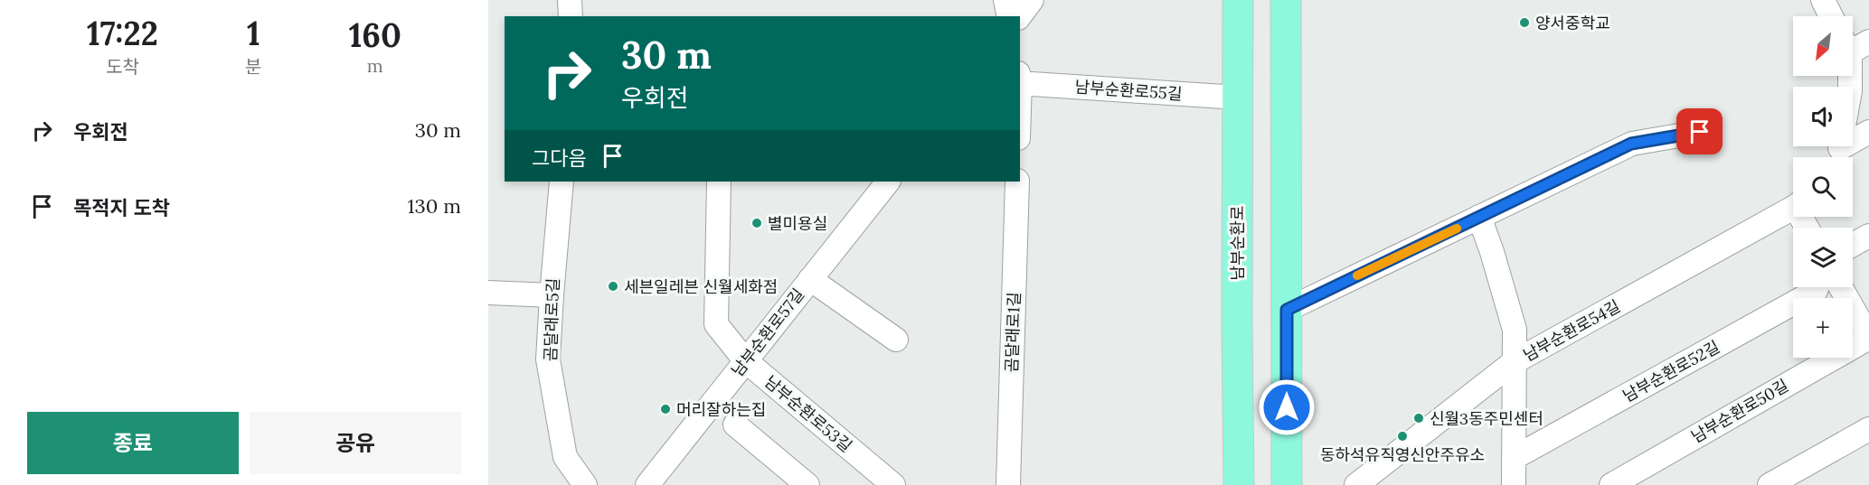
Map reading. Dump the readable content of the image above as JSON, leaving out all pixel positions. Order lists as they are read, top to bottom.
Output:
{
  "streets": {
    "main road": ["남부순환로"],
    "street": [
      "남부순환로55길",
      "곰달래로5길",
      "남부순환로54길",
      "남부순환로57길",
      "곰달래로1길",
      "남부순환로52길",
      "남부순환로50길",
      "남부순환로53길"
    ]
  },
  "crossings": [
    ["남부순환로55길", "남부순환로"],
    ["남부순환로57길", "남부순환로53길"]
  ],
  "places": [
    "양서중학교",
    "별미용실",
    "세븐일레븐 신월세화점",
    "머리잘하는집",
    "신월3동주민센터",
    "동하석유직영신안주유소"
  ],
  "north": "bottom left",
  "page": {
    "eta": [
      "17:22",
      "도착",
      "1",
      "분",
      "160",
      "m"
    ],
    "map_buttons": "+",
    "turn": ["30 m", "우회전"],
    "list": [
      {
        "name": "우회전",
        "value": "30 m"
      },
      {
        "name": "목적지 도착",
        "value": "130 m"
      }
    ],
    "then": "그다음",
    "buttons": ["종료", "공유"]
  }
}
